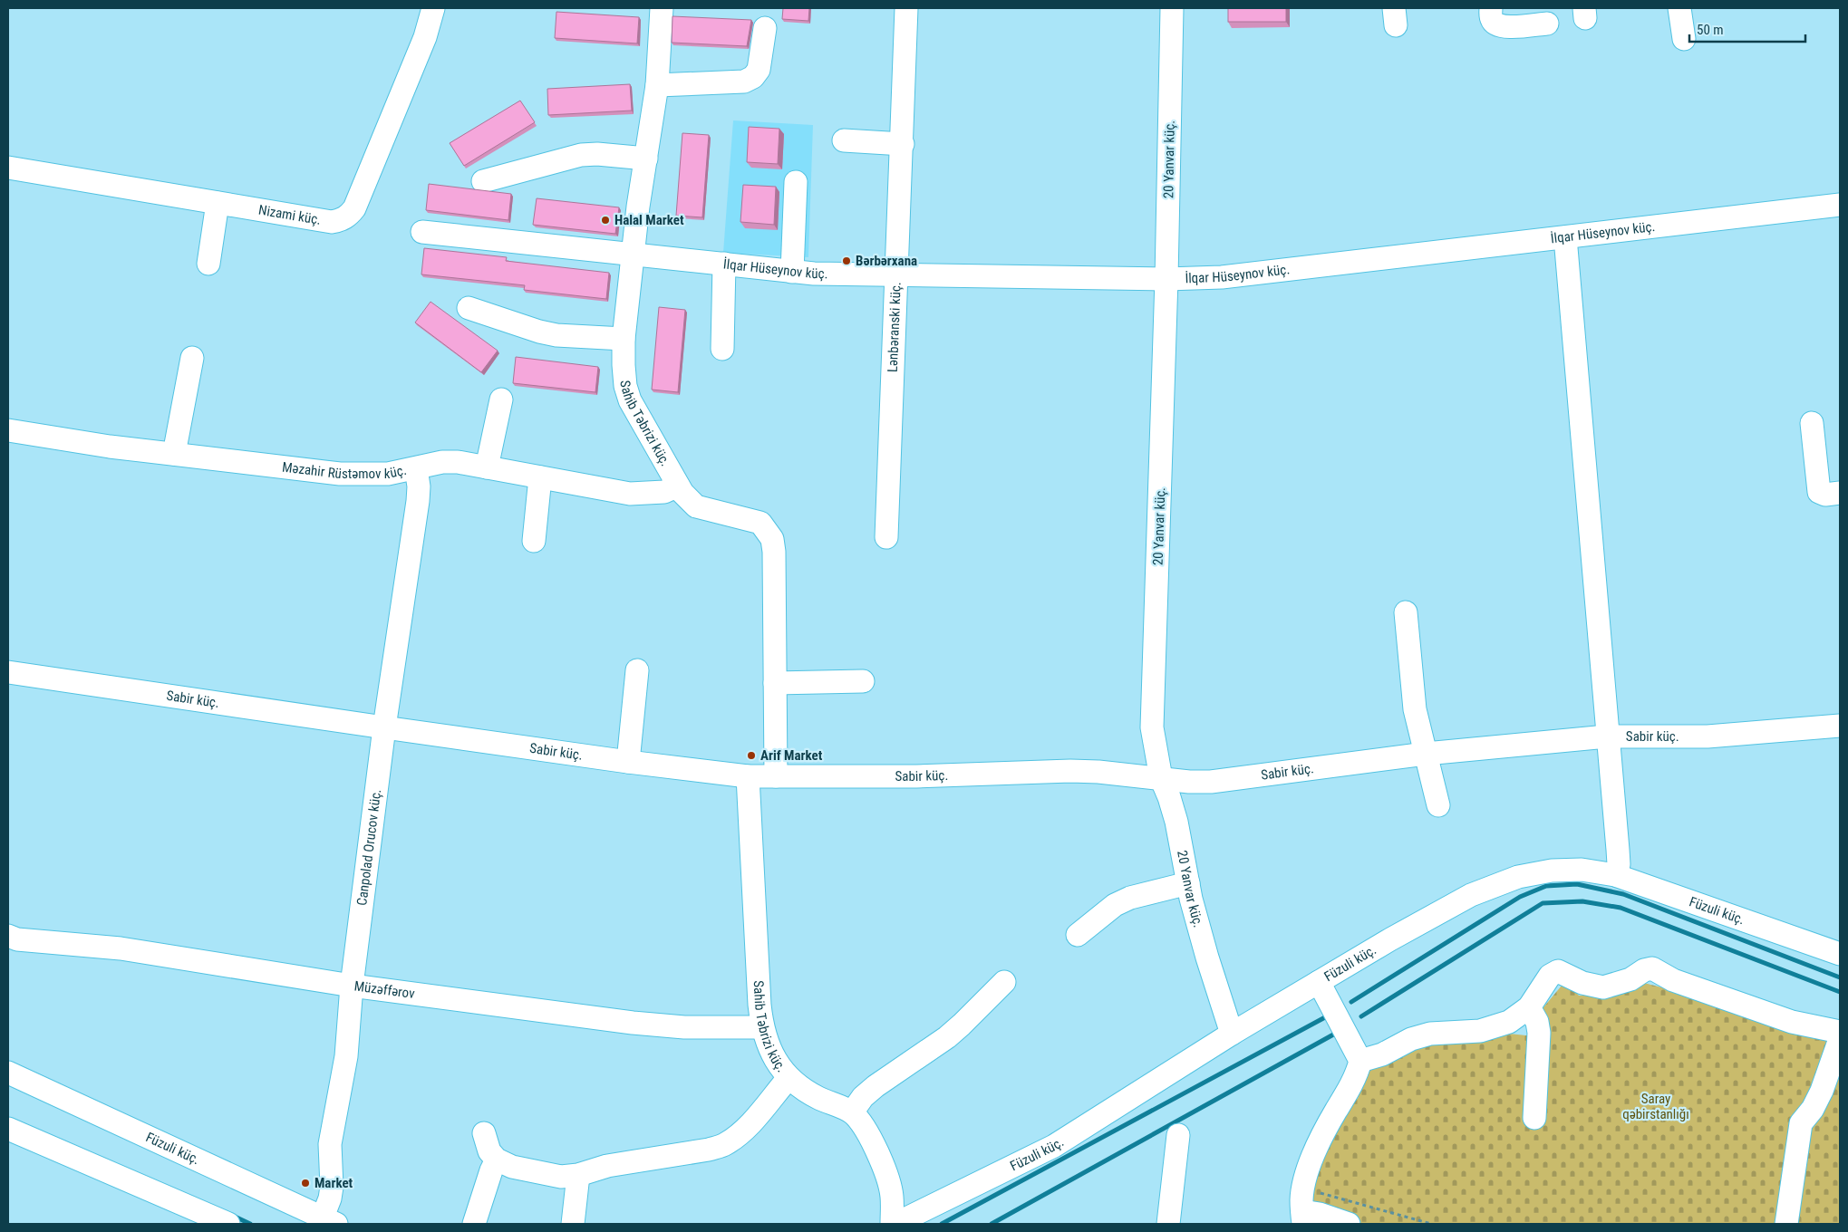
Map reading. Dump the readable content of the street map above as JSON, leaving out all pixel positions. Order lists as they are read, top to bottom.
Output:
{
  "streets": {
    "street": [
      "20 Yanvar küç.",
      "Nizami küç.",
      "İlqar Hüseynov küç.",
      "Lənbəranski küç.",
      "Sahib Təbrizi küç.",
      "Məzahir Rüstəmov küç.",
      "Sabir küç.",
      "Canpolad Orucov küç.",
      "Füzuli küç.",
      "Müzəffərov"
    ]
  },
  "crossings": [
    ["20 Yanvar küç.", "İlqar Hüseynov küç."],
    ["20 Yanvar küç.", "Sabir küç."],
    ["20 Yanvar küç.", "Füzuli küç."],
    ["İlqar Hüseynov küç.", "Lənbəranski küç."],
    ["İlqar Hüseynov küç.", "Sahib Təbrizi küç."],
    ["Sahib Təbrizi küç.", "Məzahir Rüstəmov küç."],
    ["Sahib Təbrizi küç.", "Sabir küç."],
    ["Sahib Təbrizi küç.", "Müzəffərov"],
    ["Məzahir Rüstəmov küç.", "Canpolad Orucov küç."],
    ["Sabir küç.", "Canpolad Orucov küç."],
    ["Canpolad Orucov küç.", "Füzuli küç."],
    ["Canpolad Orucov küç.", "Müzəffərov"]
  ],
  "parks": ["Saray qəbirstanlığı"],
  "places": [
    "Halal Market",
    "Bərbərxana",
    "Arif Market",
    "Market"
  ],
  "scale_bar": "50 m"
}
